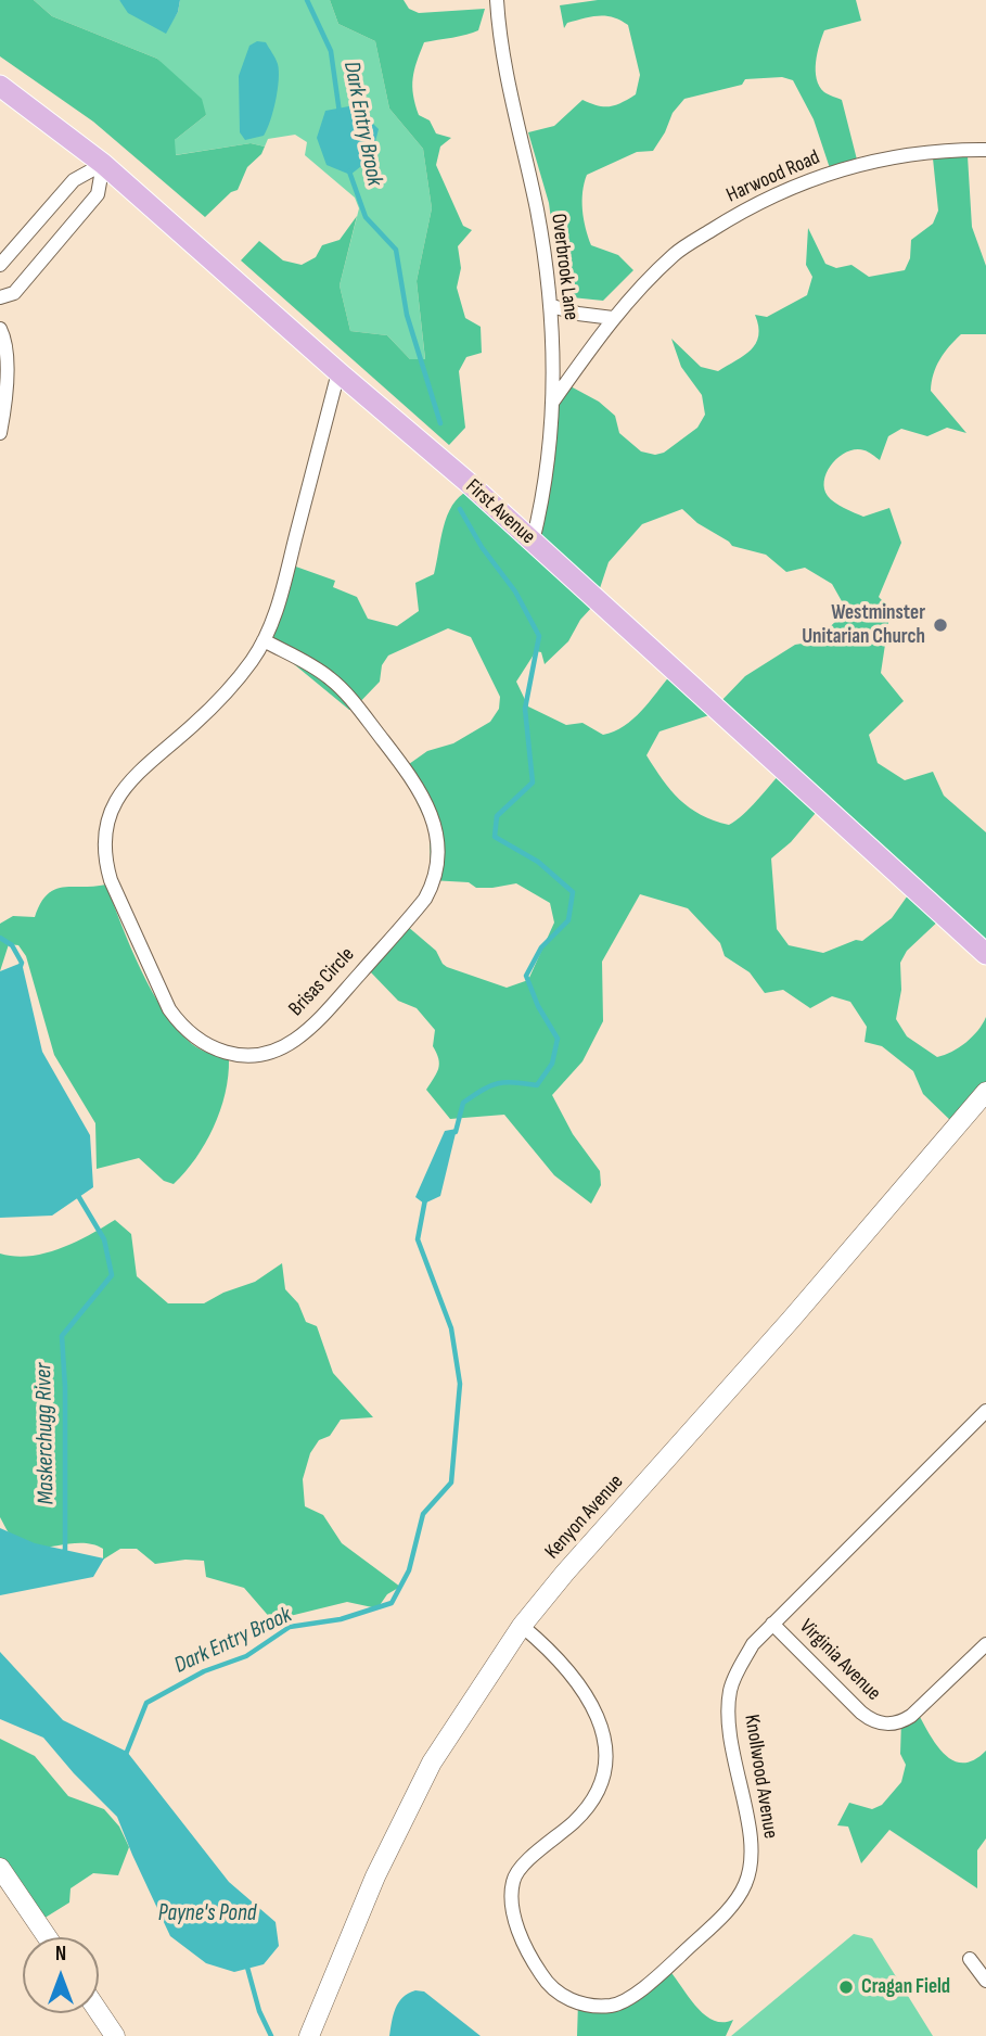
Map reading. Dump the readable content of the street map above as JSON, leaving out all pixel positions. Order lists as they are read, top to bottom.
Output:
{
  "streets": {
    "main road": ["First Avenue"],
    "street": [
      "Harwood Road",
      "Overbrook Lane",
      "Brisas Circle",
      "Kenyon Avenue",
      "Virginia Avenue",
      "Knollwood Avenue"
    ]
  },
  "crossings": [
    ["Harwood Road", "Overbrook Lane"],
    ["Overbrook Lane", "First Avenue"],
    ["First Avenue", "Brisas Circle"],
    ["Kenyon Avenue", "Knollwood Avenue"],
    ["Virginia Avenue", "Knollwood Avenue"]
  ],
  "water": ["Dark Entry Brook", "Maskerchugg River", "Payne's Pond"],
  "places": ["Westminster Unitarian Church", "Cragan Field"],
  "north": "top"
}
